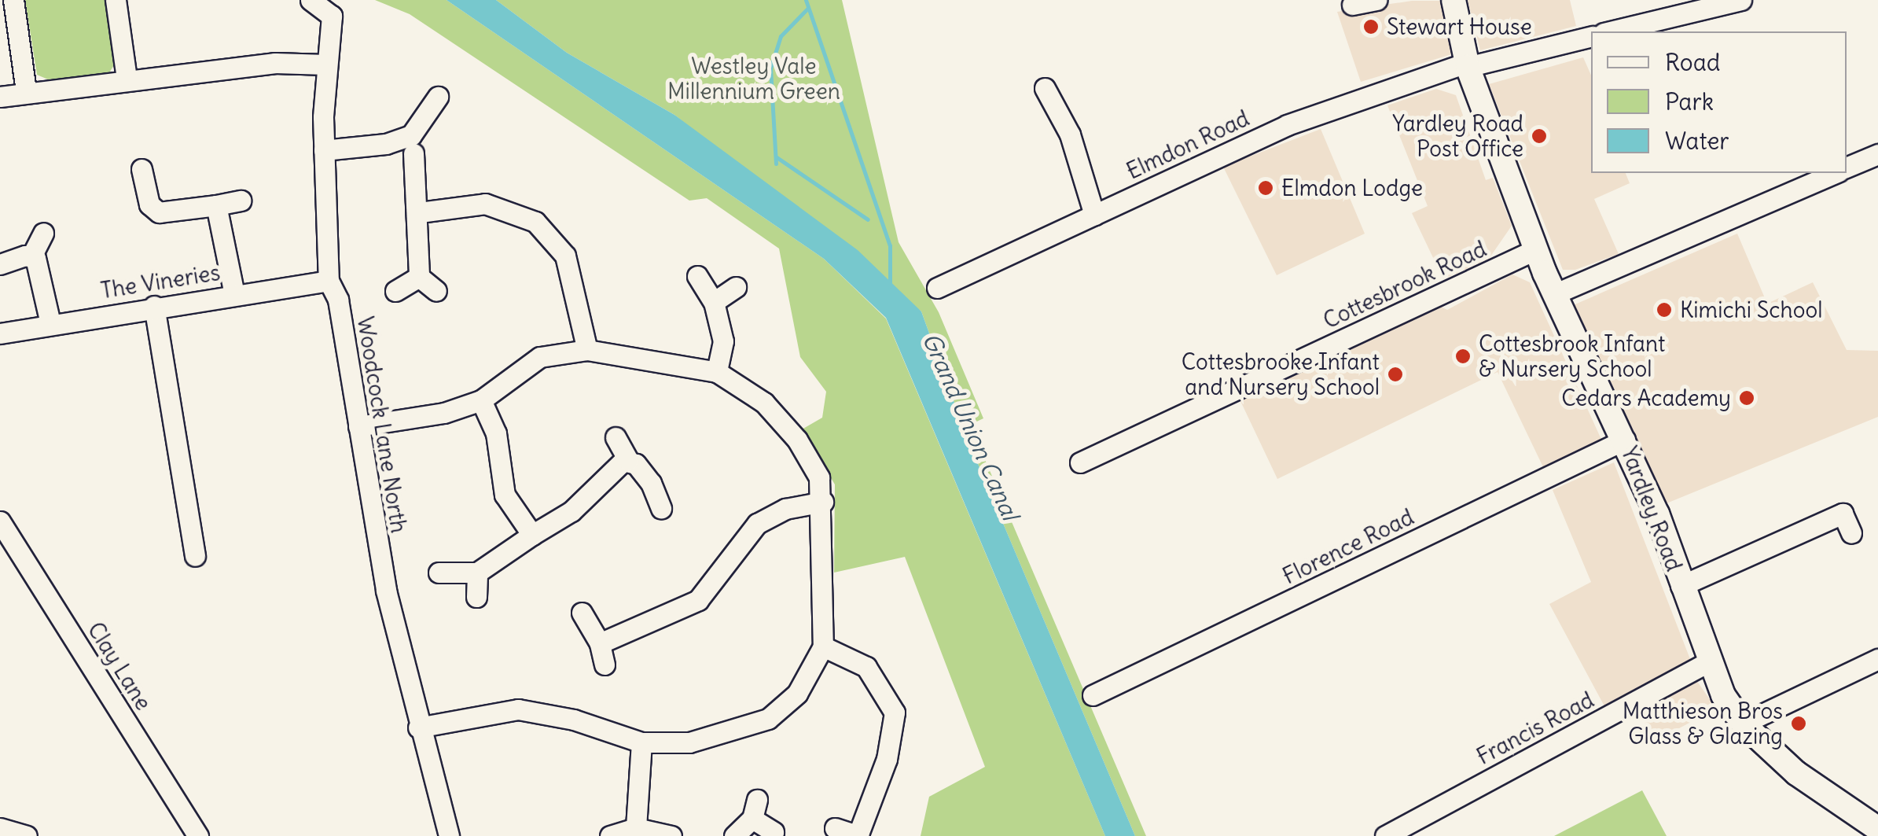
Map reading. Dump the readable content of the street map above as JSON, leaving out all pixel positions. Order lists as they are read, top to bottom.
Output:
{
  "streets": {
    "main road": ["Yardley Road"],
    "street": [
      "Elmdon Road",
      "The Vineries",
      "Cottesbrook Road",
      "Woodcock Lane North",
      "Florence Road",
      "Clay Lane",
      "Francis Road"
    ]
  },
  "crossings": [
    ["Elmdon Road", "Yardley Road"],
    ["The Vineries", "Woodcock Lane North"],
    ["Cottesbrook Road", "Yardley Road"],
    ["Yardley Road", "Florence Road"],
    ["Yardley Road", "Francis Road"]
  ],
  "water": ["Grand Union Canal"],
  "parks": ["Westley Vale Millennium Green"],
  "places": [
    "Stewart House",
    "Yardley Road Post Office",
    "Elmdon Lodge",
    "Kimichi School",
    "Cottesbrook Infant & Nursery School",
    "Cottesbrooke Infant and Nursery School",
    "Cedars Academy",
    "Matthieson Bros Glass & Glazing"
  ],
  "legend": ["Road", "Park", "Water"]
}
